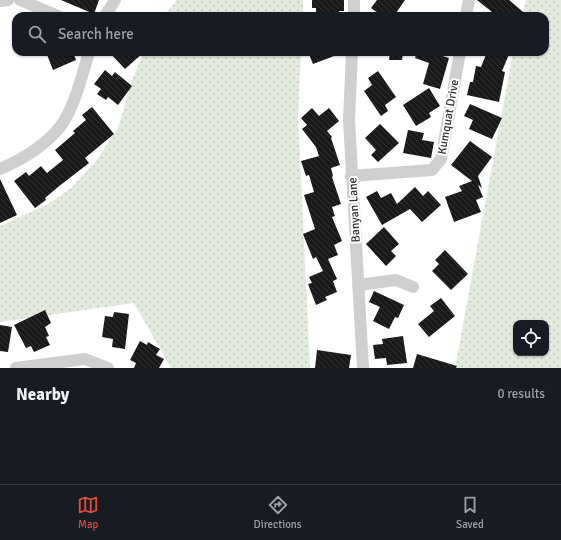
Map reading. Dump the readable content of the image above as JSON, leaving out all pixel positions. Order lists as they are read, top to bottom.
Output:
{
  "streets": {
    "street": ["Kumquat Drive", "Banyan Lane"]
  },
  "crossings": [
    ["Kumquat Drive", "Banyan Lane"]
  ],
  "page": {
    "search": "Search here",
    "heading": ["Nearby", "0 results"],
    "nav": ["Map", "Directions", "Saved"]
  }
}
